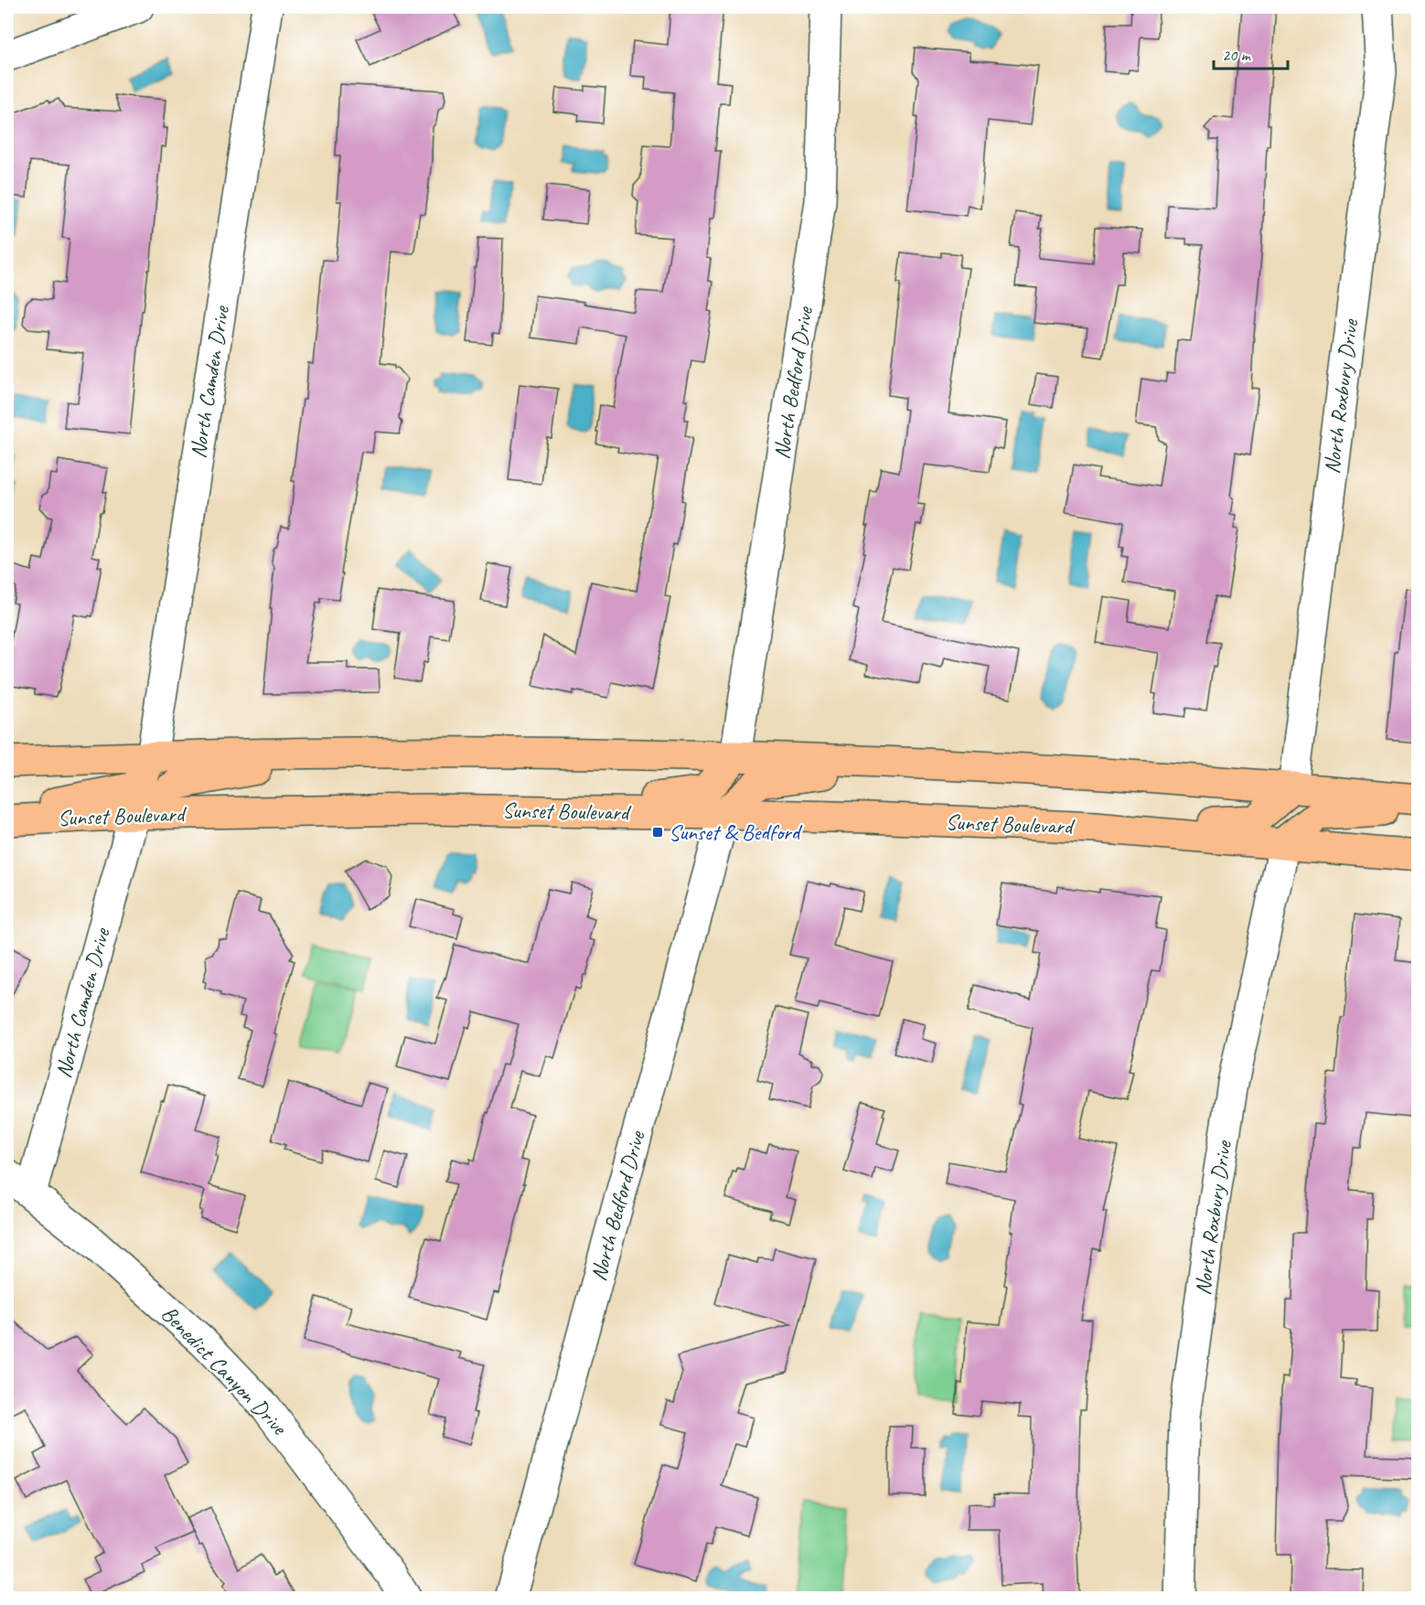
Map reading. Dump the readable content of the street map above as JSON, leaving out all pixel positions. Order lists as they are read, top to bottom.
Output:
{
  "streets": {
    "main road": ["Sunset Boulevard"],
    "street": [
      "North Camden Drive",
      "North Bedford Drive",
      "North Roxbury Drive",
      "Benedict Canyon Drive"
    ]
  },
  "crossings": [
    ["North Camden Drive", "Sunset Boulevard"],
    ["North Camden Drive", "Benedict Canyon Drive"],
    ["North Bedford Drive", "Sunset Boulevard"],
    ["North Roxbury Drive", "Sunset Boulevard"]
  ],
  "places": {
    "transit": ["Sunset & Bedford"]
  },
  "scale_bar": "20 m"
}
